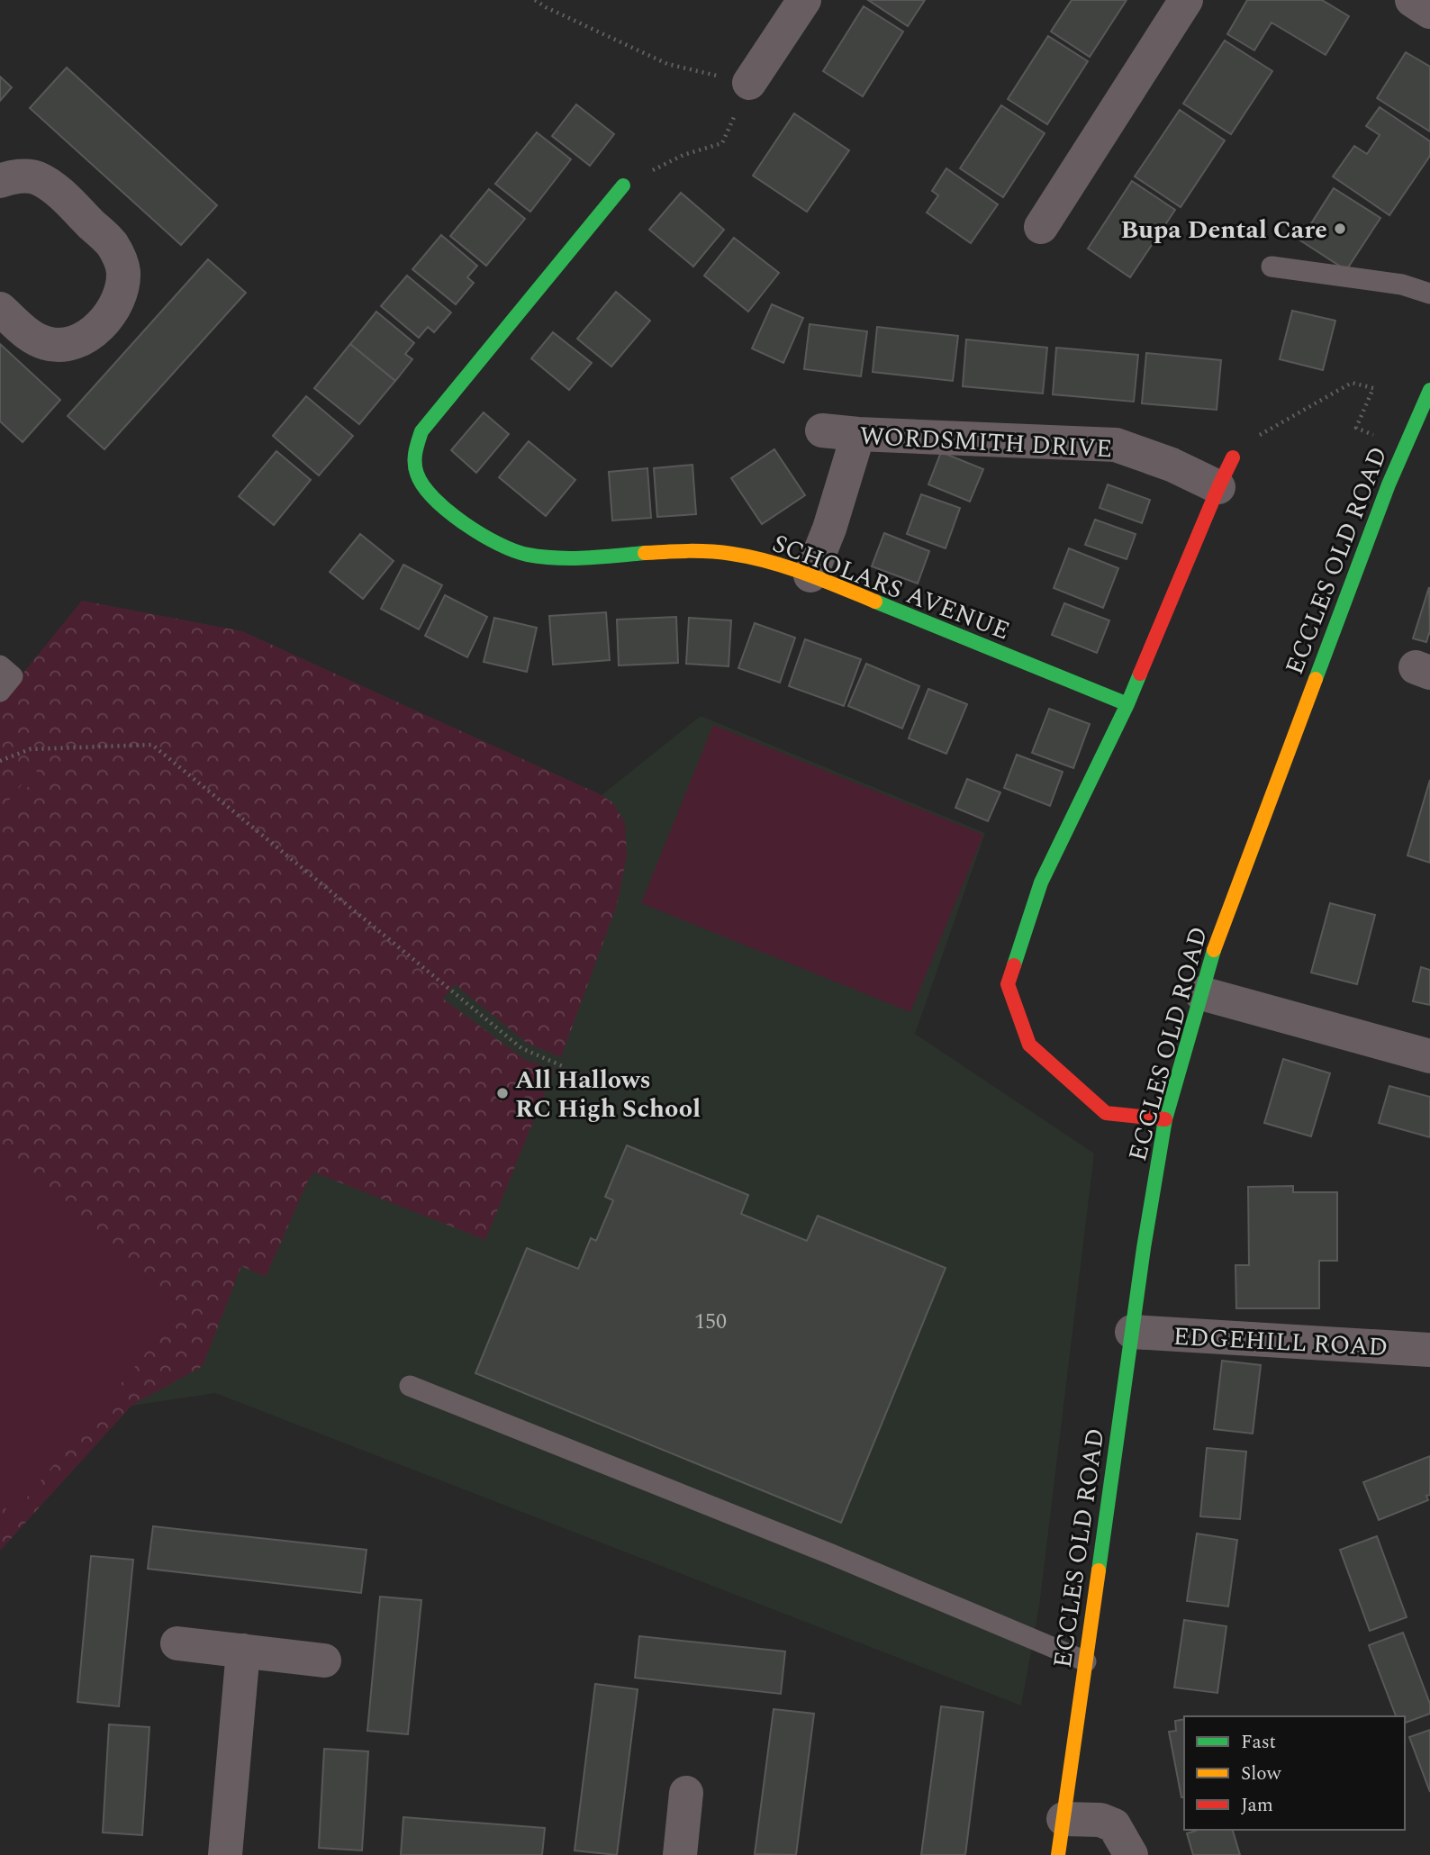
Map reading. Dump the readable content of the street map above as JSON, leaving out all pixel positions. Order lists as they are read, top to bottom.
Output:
{
  "streets": {
    "street": [
      "WORDSMITH DRIVE",
      "ECCLES OLD ROAD",
      "SCHOLARS AVENUE",
      "EDGEHILL ROAD"
    ]
  },
  "crossings": [
    ["ECCLES OLD ROAD", "EDGEHILL ROAD"]
  ],
  "places": ["Bupa Dental Care", "All Hallows RC High School"],
  "house_numbers": ["150"],
  "legend": ["Fast", "Slow", "Jam"]
}
